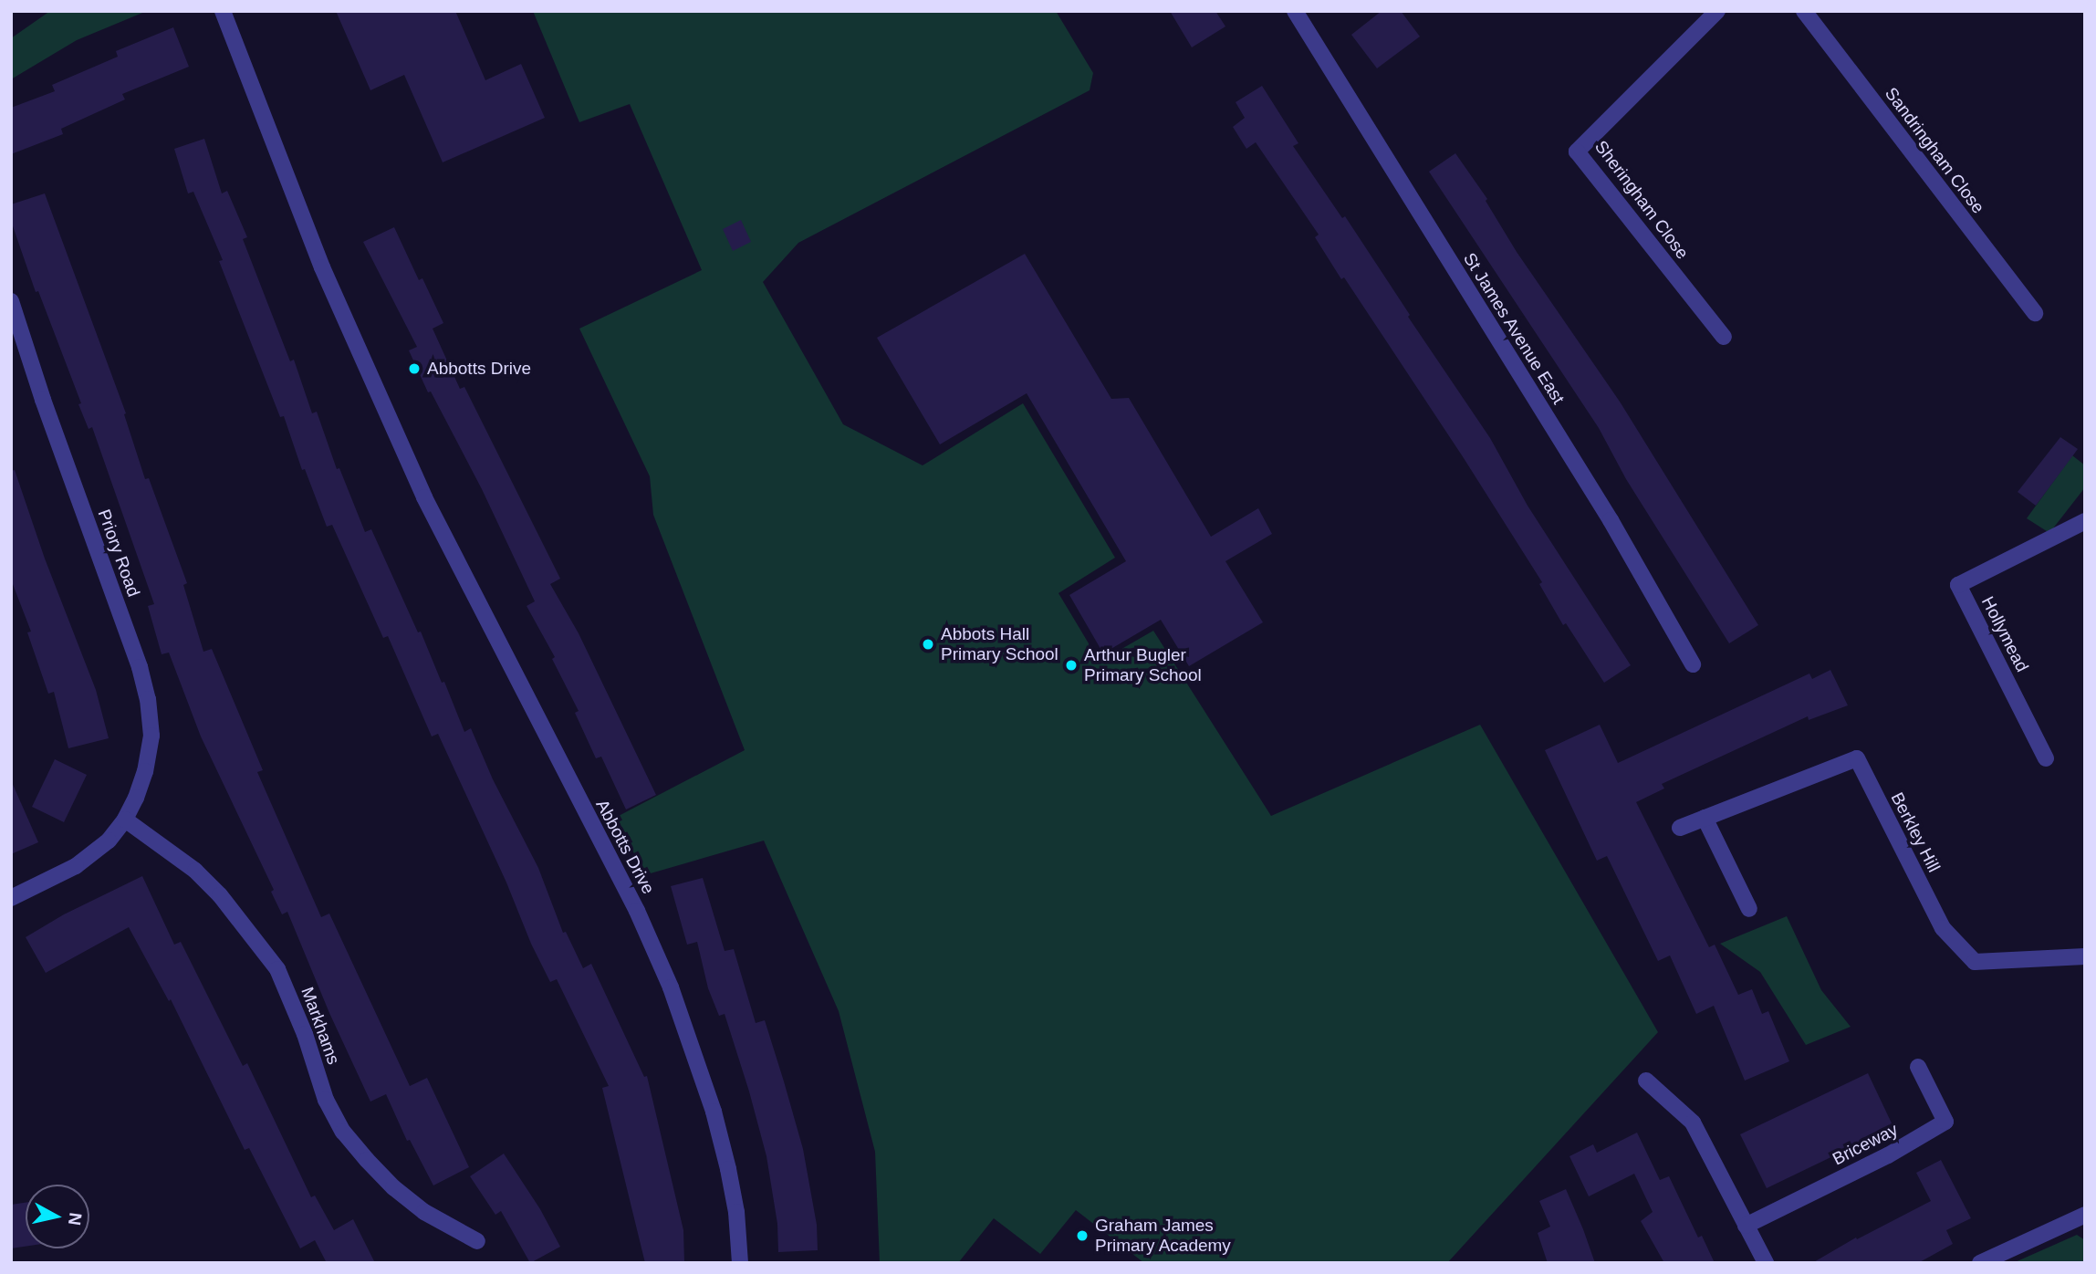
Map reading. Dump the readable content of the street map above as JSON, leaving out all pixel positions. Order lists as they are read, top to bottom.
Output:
{
  "streets": {
    "street": [
      "Sandringham Close",
      "Sheringham Close",
      "St James Avenue East",
      "Priory Road",
      "Hollymead",
      "Berkley Hill",
      "Abbotts Drive",
      "Markhams",
      "Briceway"
    ]
  },
  "crossings": [
    ["Priory Road", "Markhams"]
  ],
  "places": [
    "Abbotts Drive",
    "Abbots Hall Primary School",
    "Arthur Bugler Primary School",
    "Graham James Primary Academy"
  ],
  "north": "right"
}
